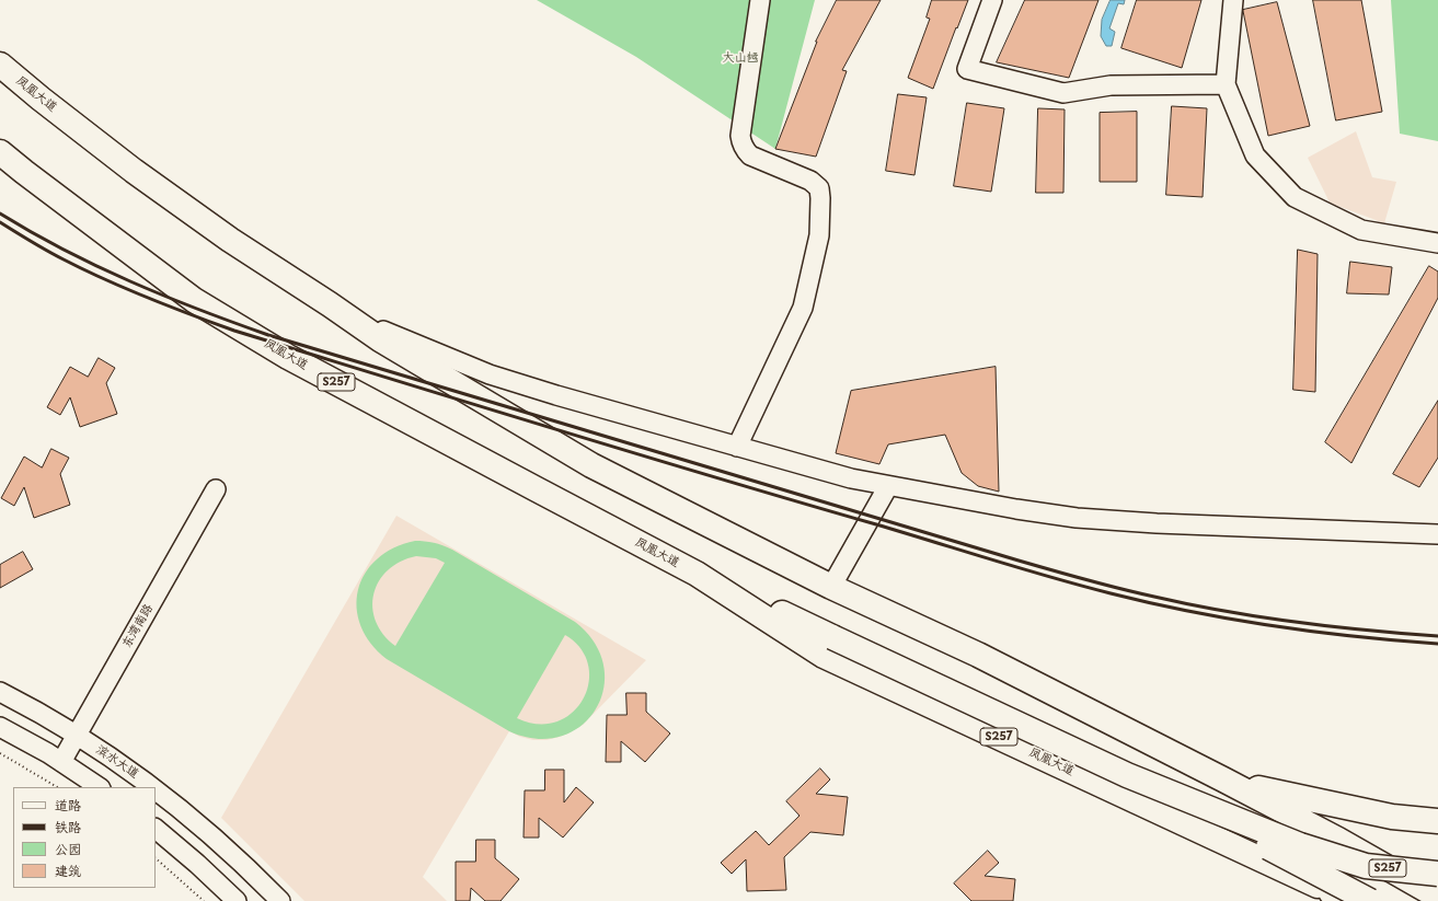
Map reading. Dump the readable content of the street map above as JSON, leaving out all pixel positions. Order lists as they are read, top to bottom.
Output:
{
  "streets": {
    "main road": ["凤凰大道", "S257"],
    "street": ["东湾南路", "滨水大道"]
  },
  "crossings": [
    ["凤凰大道", "S257"],
    ["东湾南路", "滨水大道"]
  ],
  "parks": ["大山乸"],
  "legend": [
    "道路",
    "铁路",
    "公园",
    "建筑"
  ]
}
